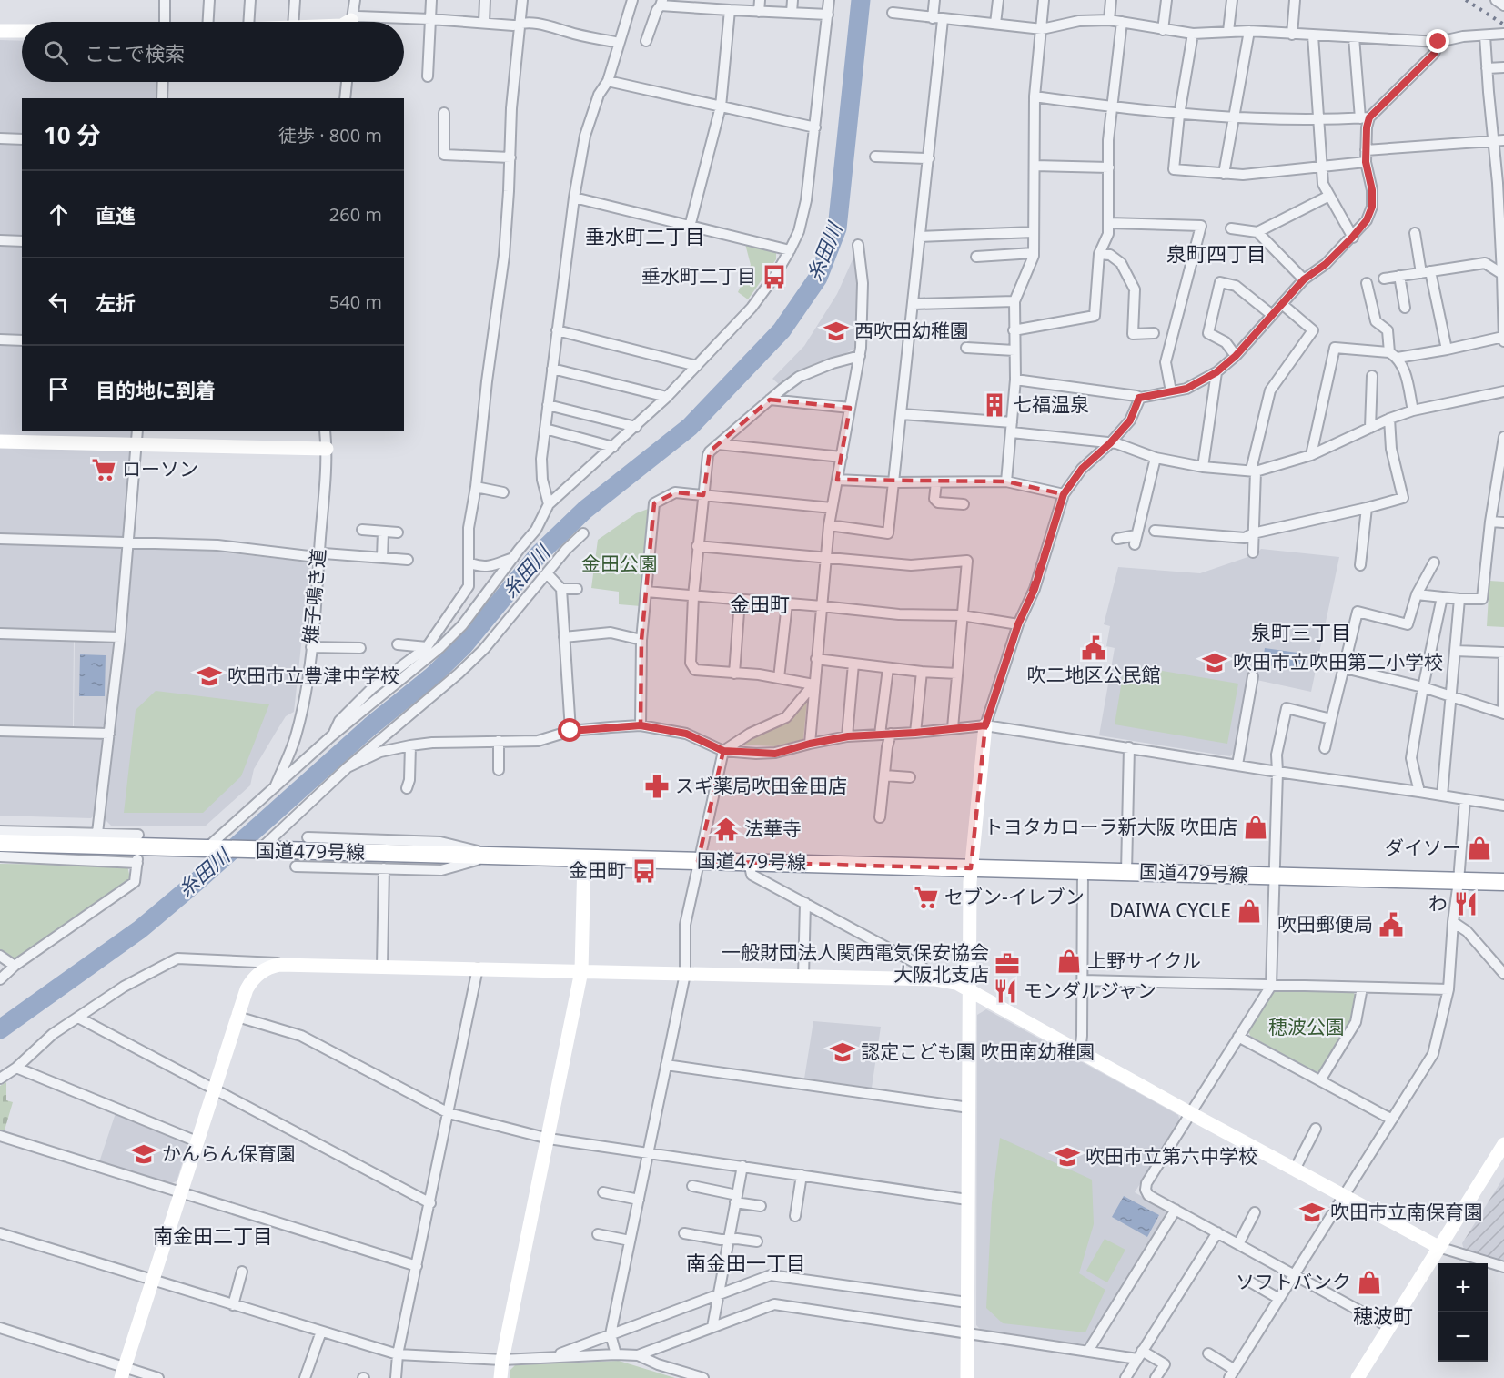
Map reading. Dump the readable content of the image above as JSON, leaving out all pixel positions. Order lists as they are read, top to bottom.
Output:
{
  "streets": {
    "highway": ["国道479号線"],
    "street": ["雉子鳴き道"]
  },
  "districts": [
    "垂水町二丁目",
    "泉町四丁目",
    "金田町",
    "泉町三丁目",
    "南金田二丁目",
    "南金田一丁目",
    "穂波町"
  ],
  "water": ["糸田川"],
  "parks": ["金田公園", "穂波公園"],
  "places": {
    "bus stop": ["垂水町二丁目", "金田町"],
    "school or university": [
      "西吹田幼稚園",
      "吹田市立吹田第二小学校",
      "吹田市立豊津中学校",
      "認定こども園 吹田南幼稚園",
      "かんらん保育園",
      "吹田市立第六中学校",
      "吹田市立南保育園"
    ],
    "building": ["七福温泉"],
    "supermarket": ["ローソン", "セブン-イレブン"],
    "public building": ["吹二地区公民館", "吹田郵便局"],
    "pharmacy": ["スギ薬局吹田金田店"],
    "shop": [
      "トヨタカローラ新大阪 吹田店",
      "ダイソー",
      "DAIWA CYCLE",
      "上野サイクル",
      "ソフトバンク"
    ],
    "temple": ["法華寺"],
    "restaurant": ["わ", "モンダルジャン"],
    "office": ["一般財団法人関西電気保安協会 大阪北支店"]
  },
  "page": {
    "search": "ここで検索",
    "heading": ["10 分", "徒歩 · 800 m"],
    "list": [
      ["直進", "260 m"],
      ["左折", "540 m"],
      "目的地に到着"
    ],
    "map_buttons": ["+", "−"]
  }
}
